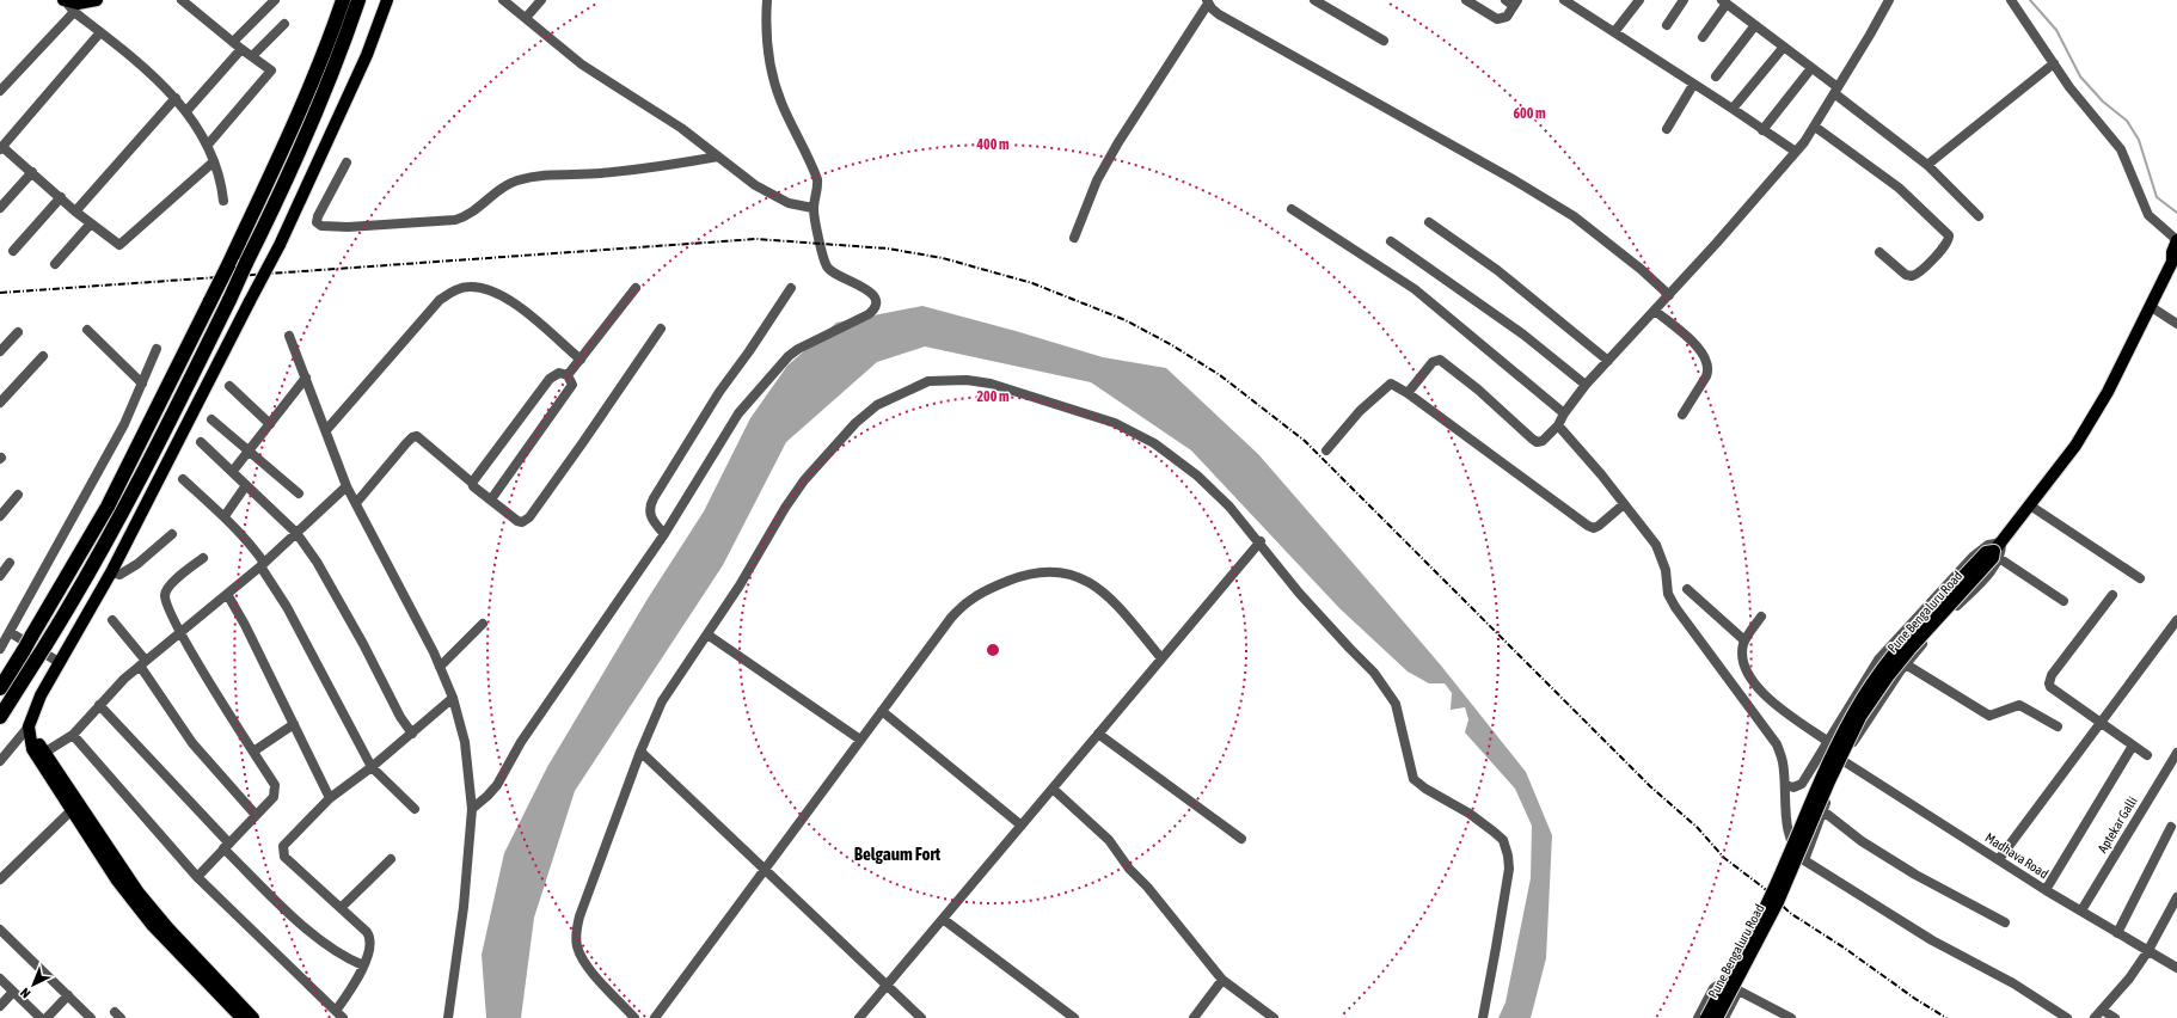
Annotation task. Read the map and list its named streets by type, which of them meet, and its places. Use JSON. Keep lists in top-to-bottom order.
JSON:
{
  "streets": {
    "main road": ["Pune Bengaluru Road"],
    "street": ["Aptekar Galli", "Madhava Road"]
  },
  "crossings": [
    ["Aptekar Galli", "Madhava Road"]
  ],
  "districts": ["Belgaum Fort"],
  "north": "bottom left",
  "rings": ["600 m", "400 m", "200 m"]
}
